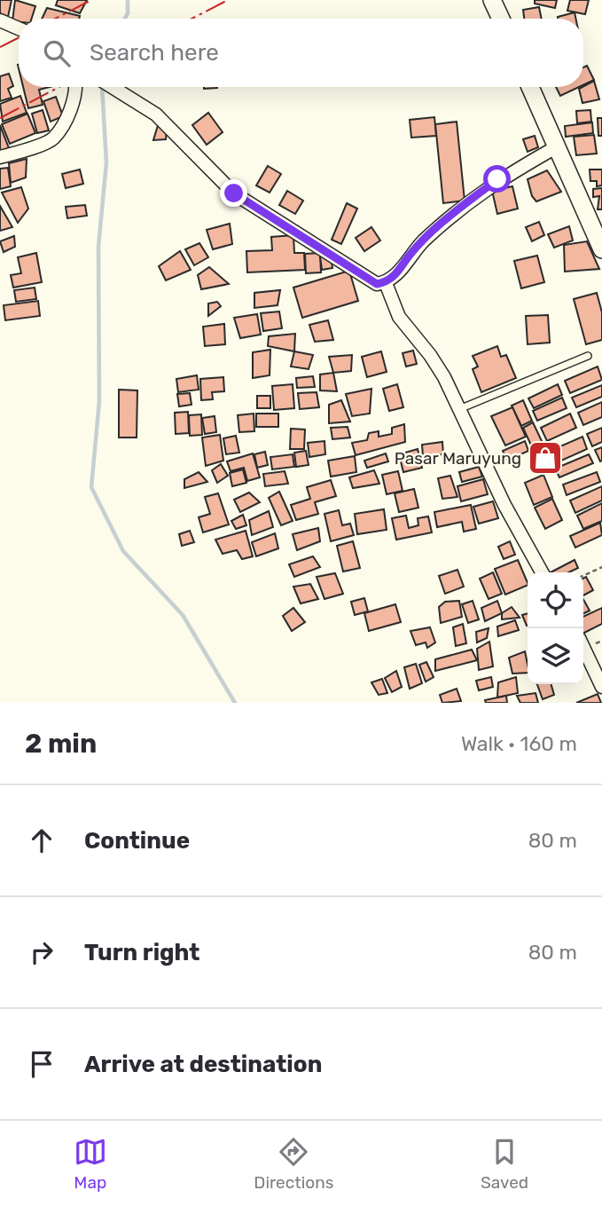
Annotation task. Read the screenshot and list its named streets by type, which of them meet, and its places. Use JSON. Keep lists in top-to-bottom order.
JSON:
{
  "places": {
    "shop": ["Pasar Maruyung"]
  },
  "page": {
    "search": "Search here",
    "heading": ["2 min", "Walk · 160 m"],
    "list": [
      ["Continue", "80 m"],
      ["Turn right", "80 m"],
      "Arrive at destination"
    ],
    "nav": ["Map", "Directions", "Saved"]
  }
}
